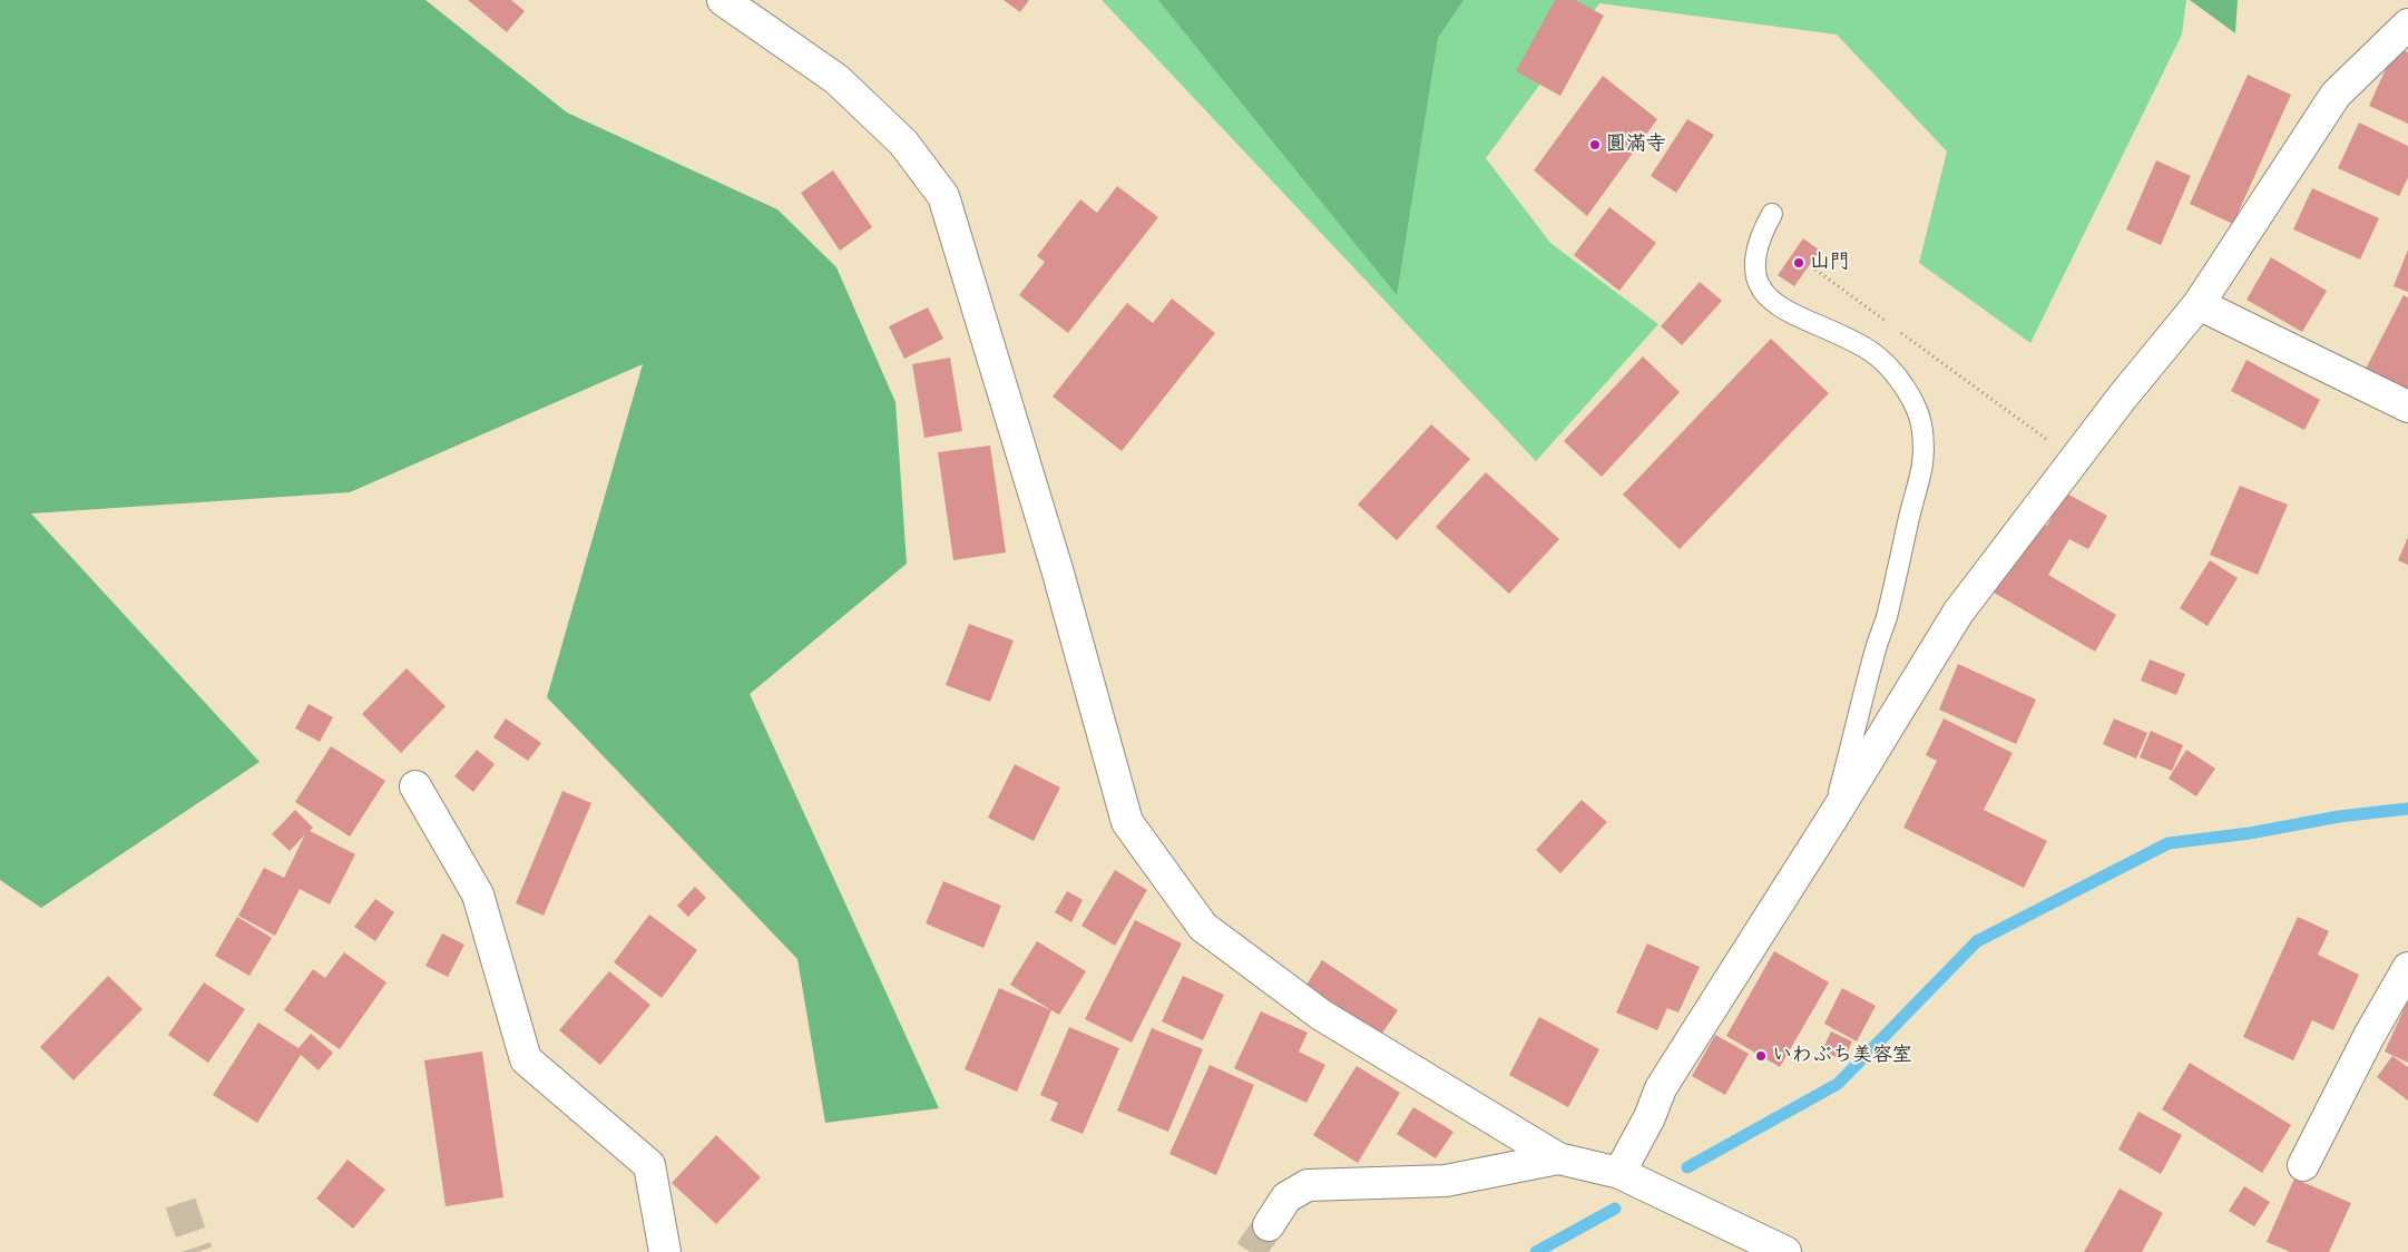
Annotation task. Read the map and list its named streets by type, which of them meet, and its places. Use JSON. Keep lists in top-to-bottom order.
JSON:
{
  "places": ["圓滿寺", "山門", "いわぶち美容室"]
}
